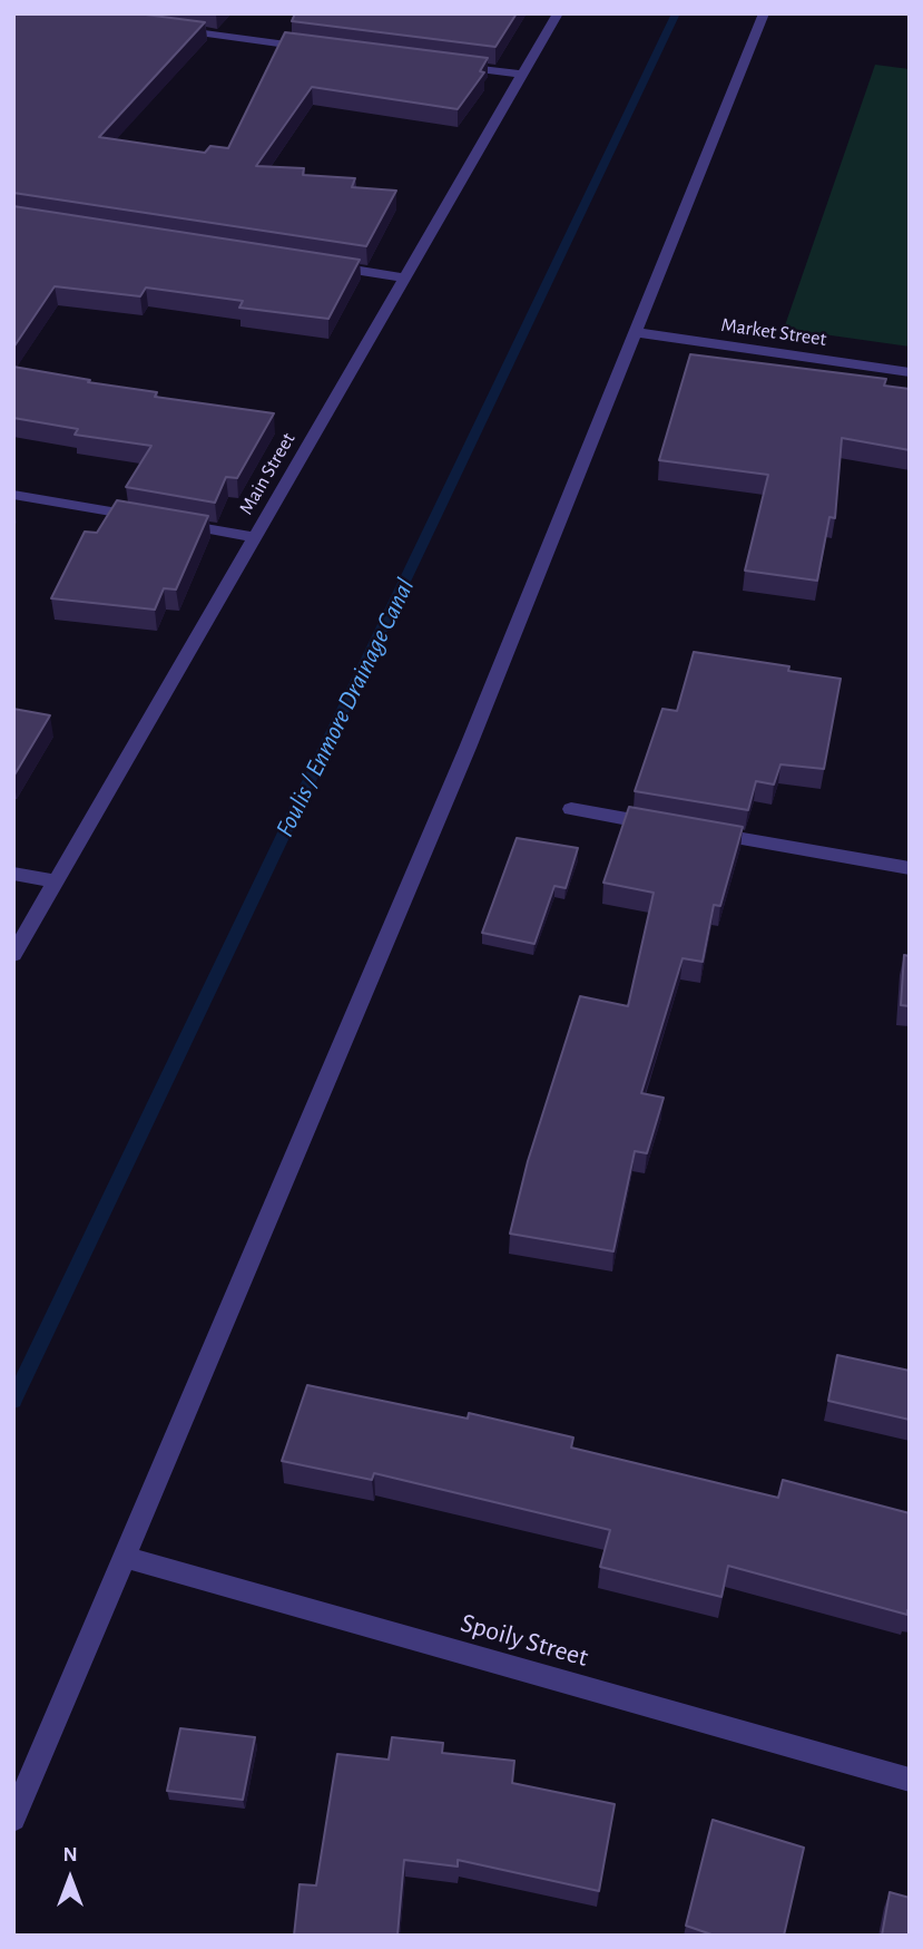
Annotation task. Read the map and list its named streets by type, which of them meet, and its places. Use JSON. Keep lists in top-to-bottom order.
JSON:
{
  "streets": {
    "street": ["Market Street", "Main Street", "Spoily Street"]
  },
  "water": ["Foulis / Enmore Drainage Canal"],
  "north": "top"
}
